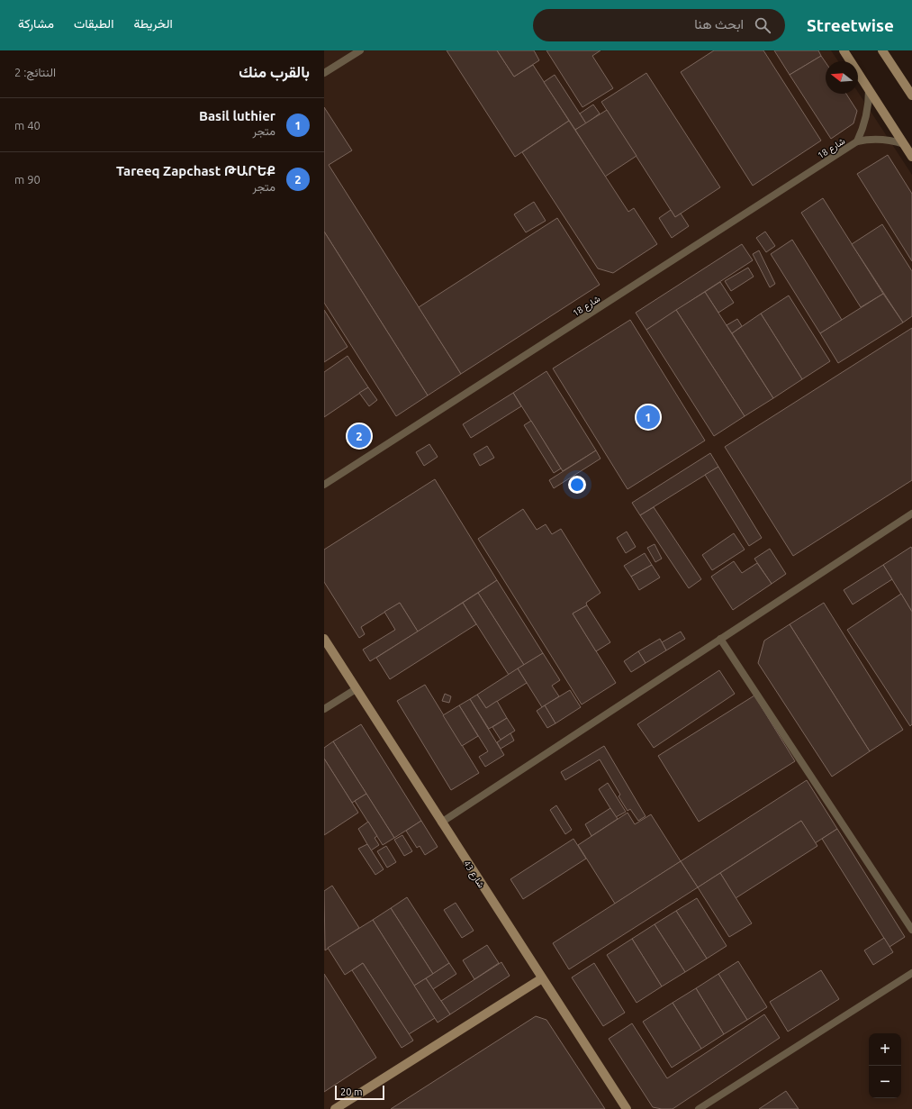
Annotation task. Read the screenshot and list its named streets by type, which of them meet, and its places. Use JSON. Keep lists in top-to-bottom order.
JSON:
{
  "streets": {
    "street": ["شارع 43"],
    "lane": ["شارع 18"]
  },
  "scale_bar": "20 m",
  "north": "left",
  "page": {
    "header": "Streetwise",
    "search": "ابحث هنا",
    "nav": ["الخريطة", "الطبقات", "مشاركة"],
    "heading": ["بالقرب منك", "النتائج: 2"],
    "list": [
      {
        "mark": "1",
        "name": "Basil luthier",
        "note": "متجر",
        "value": "40 m"
      },
      {
        "mark": "2",
        "name": "Tareeq Zapchast ԹԱՐԵՔ",
        "note": "متجر",
        "value": "90 m"
      }
    ],
    "pins": ["1", "2"],
    "map_buttons": ["+", "−"],
    "scale": "20 m"
  }
}
